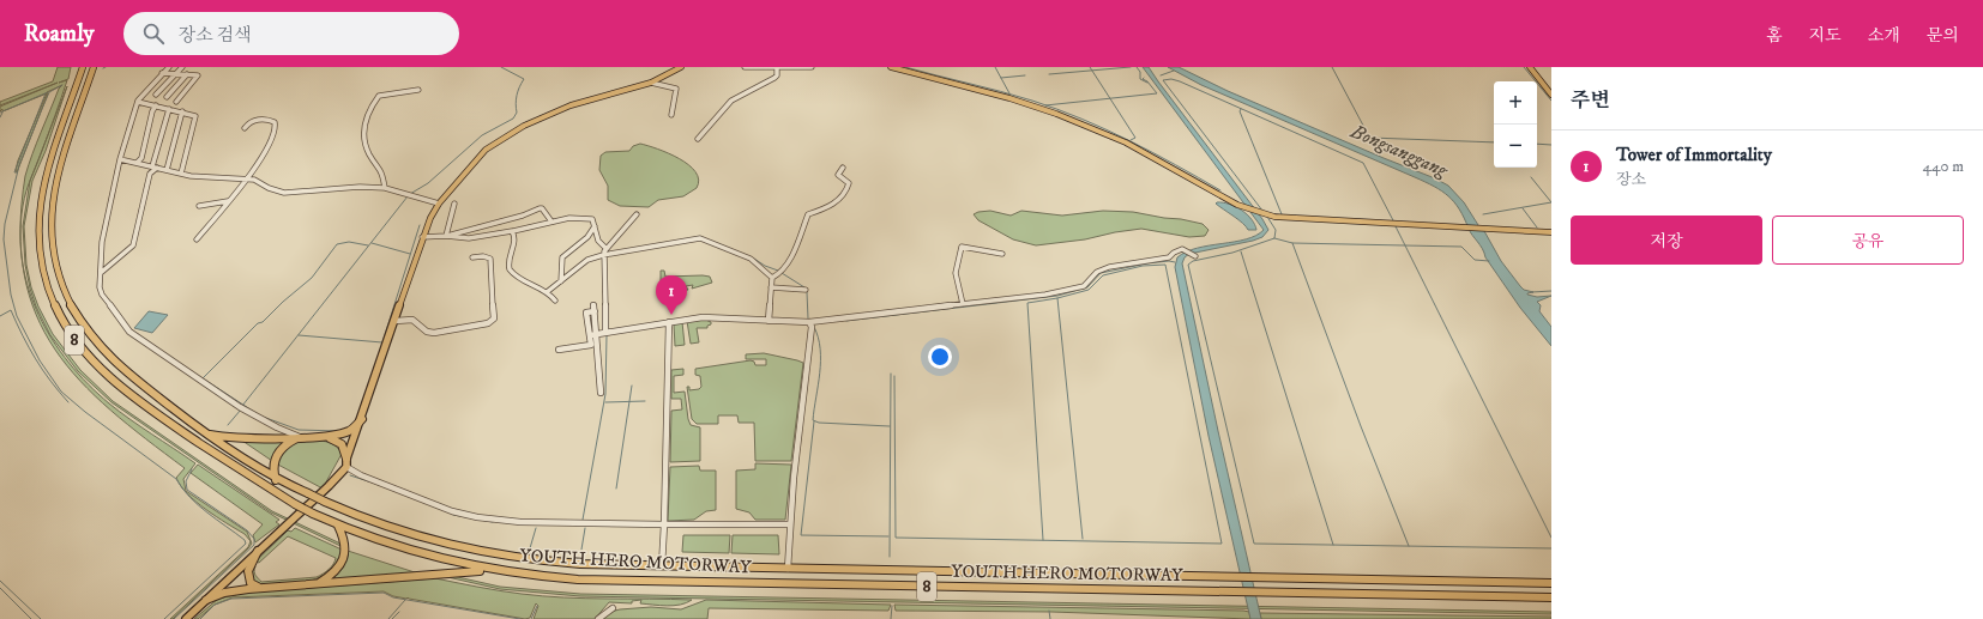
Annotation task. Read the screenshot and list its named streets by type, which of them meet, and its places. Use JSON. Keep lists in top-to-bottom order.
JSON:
{
  "streets": {
    "highway": ["8", "YOUTH HERO MOTORWAY"]
  },
  "water": ["Bongsanggang"],
  "page": {
    "header": "Roamly",
    "search": "장소 검색",
    "nav": [
      "홈",
      "지도",
      "소개",
      "문의"
    ],
    "heading": "주변",
    "map_buttons": ["+", "−"],
    "list": [
      {
        "mark": "1",
        "name": "Tower of Immortality",
        "note": "장소",
        "value": "440 m"
      }
    ],
    "buttons": ["저장", "공유"],
    "pins": "1"
  }
}
